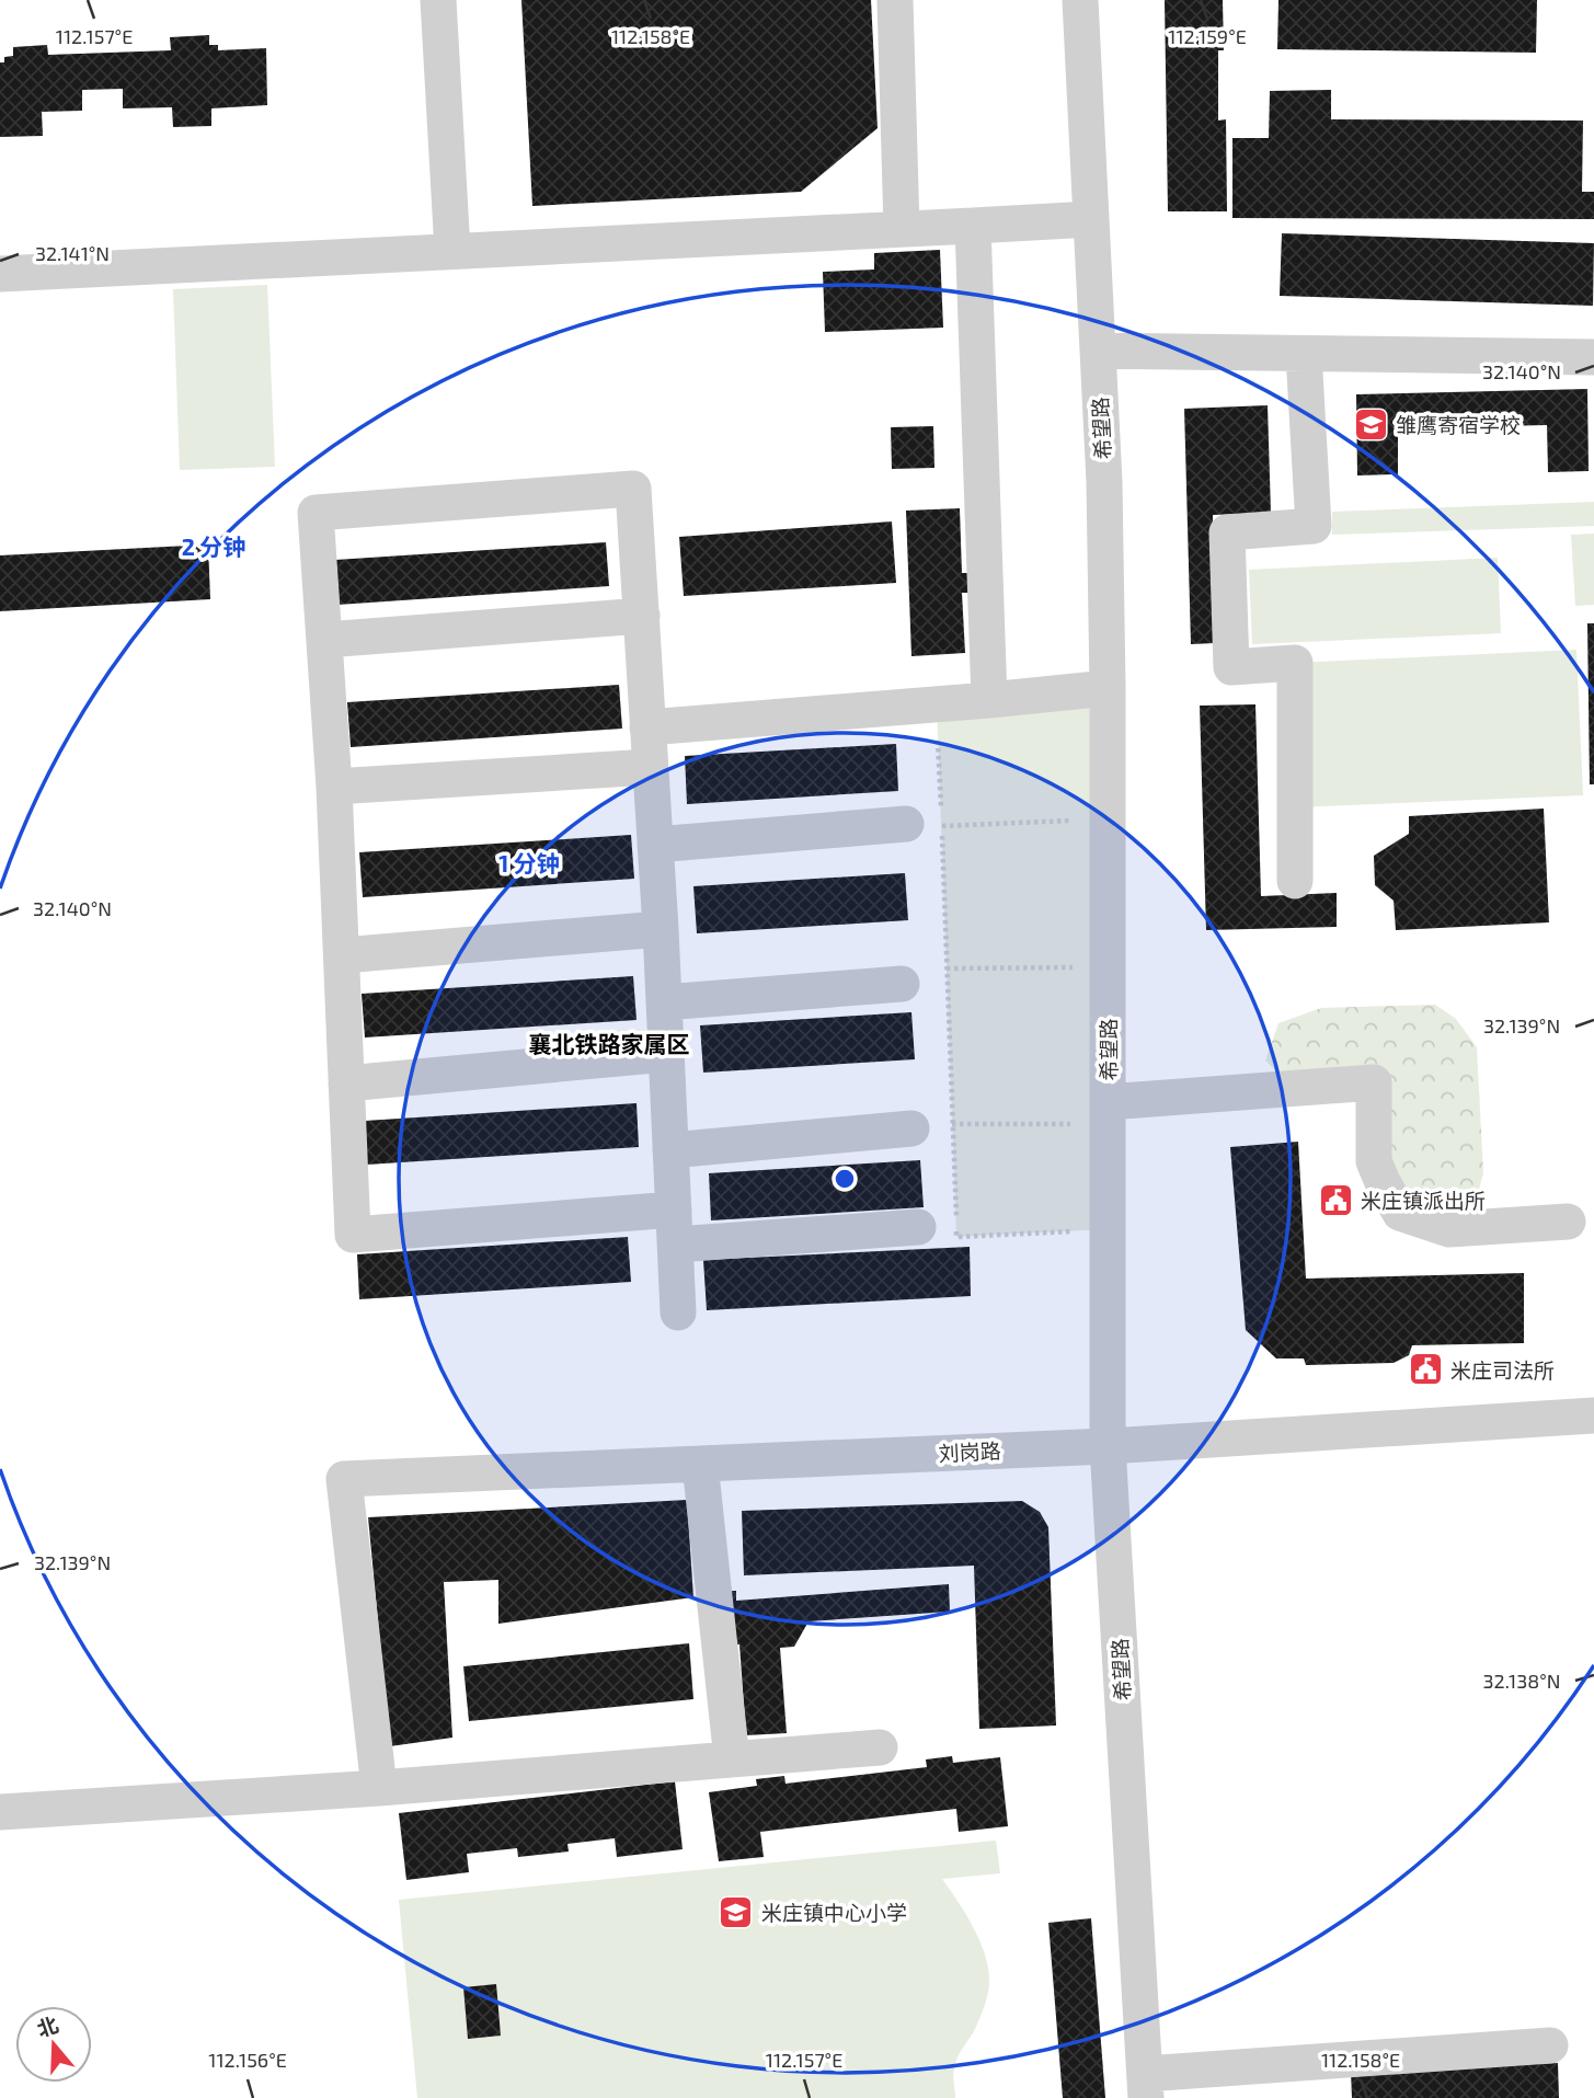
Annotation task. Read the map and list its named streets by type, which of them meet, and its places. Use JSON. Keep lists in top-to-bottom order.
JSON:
{
  "streets": {
    "street": ["希望路", "刘岗路"]
  },
  "crossings": [
    ["希望路", "刘岗路"]
  ],
  "districts": ["襄北铁路家属区"],
  "places": {
    "school or university": ["雏鹰寄宿学校", "米庄镇中心小学"],
    "public building": ["米庄镇派出所", "米庄司法所"]
  },
  "north": "top",
  "coordinates": [
    "112.157°E",
    "112.158°E",
    "112.159°E",
    "32.141°N",
    "32.140°N",
    "32.139°N",
    "32.138°N",
    "112.156°E"
  ],
  "rings": ["2 分钟", "1 分钟"]
}
